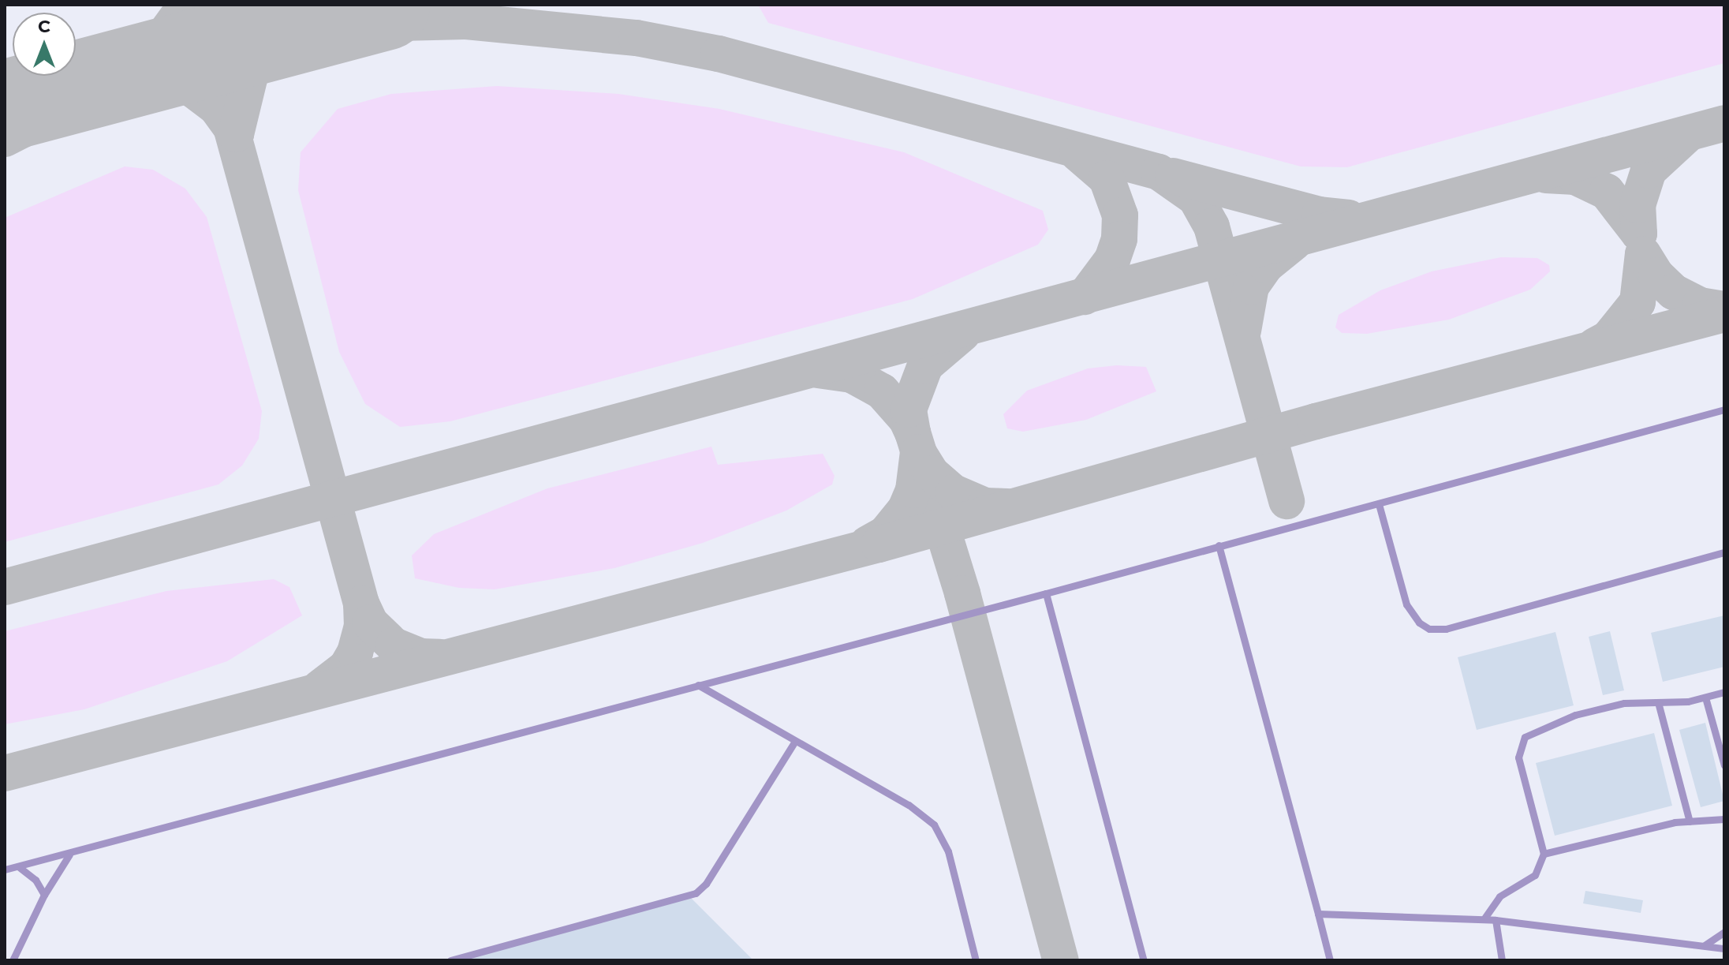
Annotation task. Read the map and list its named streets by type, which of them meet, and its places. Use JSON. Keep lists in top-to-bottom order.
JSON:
{
  "north": "top"
}
